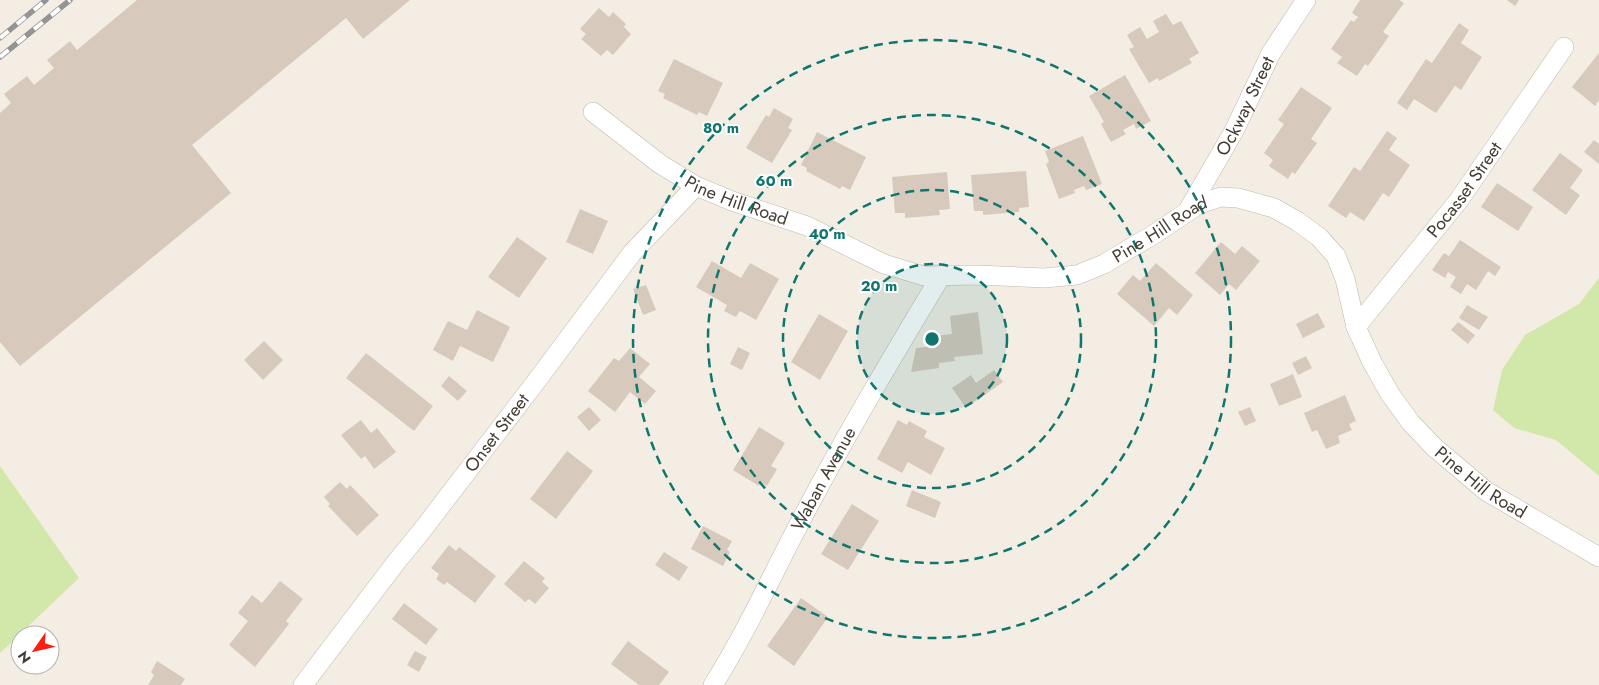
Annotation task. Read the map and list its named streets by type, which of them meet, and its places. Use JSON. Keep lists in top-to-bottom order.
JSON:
{
  "streets": {
    "street": [
      "Ockway Street",
      "Pocasset Street",
      "Pine Hill Road",
      "Onset Street",
      "Waban Avenue"
    ]
  },
  "crossings": [
    ["Ockway Street", "Pine Hill Road"],
    ["Pocasset Street", "Pine Hill Road"],
    ["Pine Hill Road", "Onset Street"],
    ["Pine Hill Road", "Waban Avenue"]
  ],
  "north": "bottom left",
  "rings": [
    "80 m",
    "60 m",
    "40 m",
    "20 m"
  ]
}
